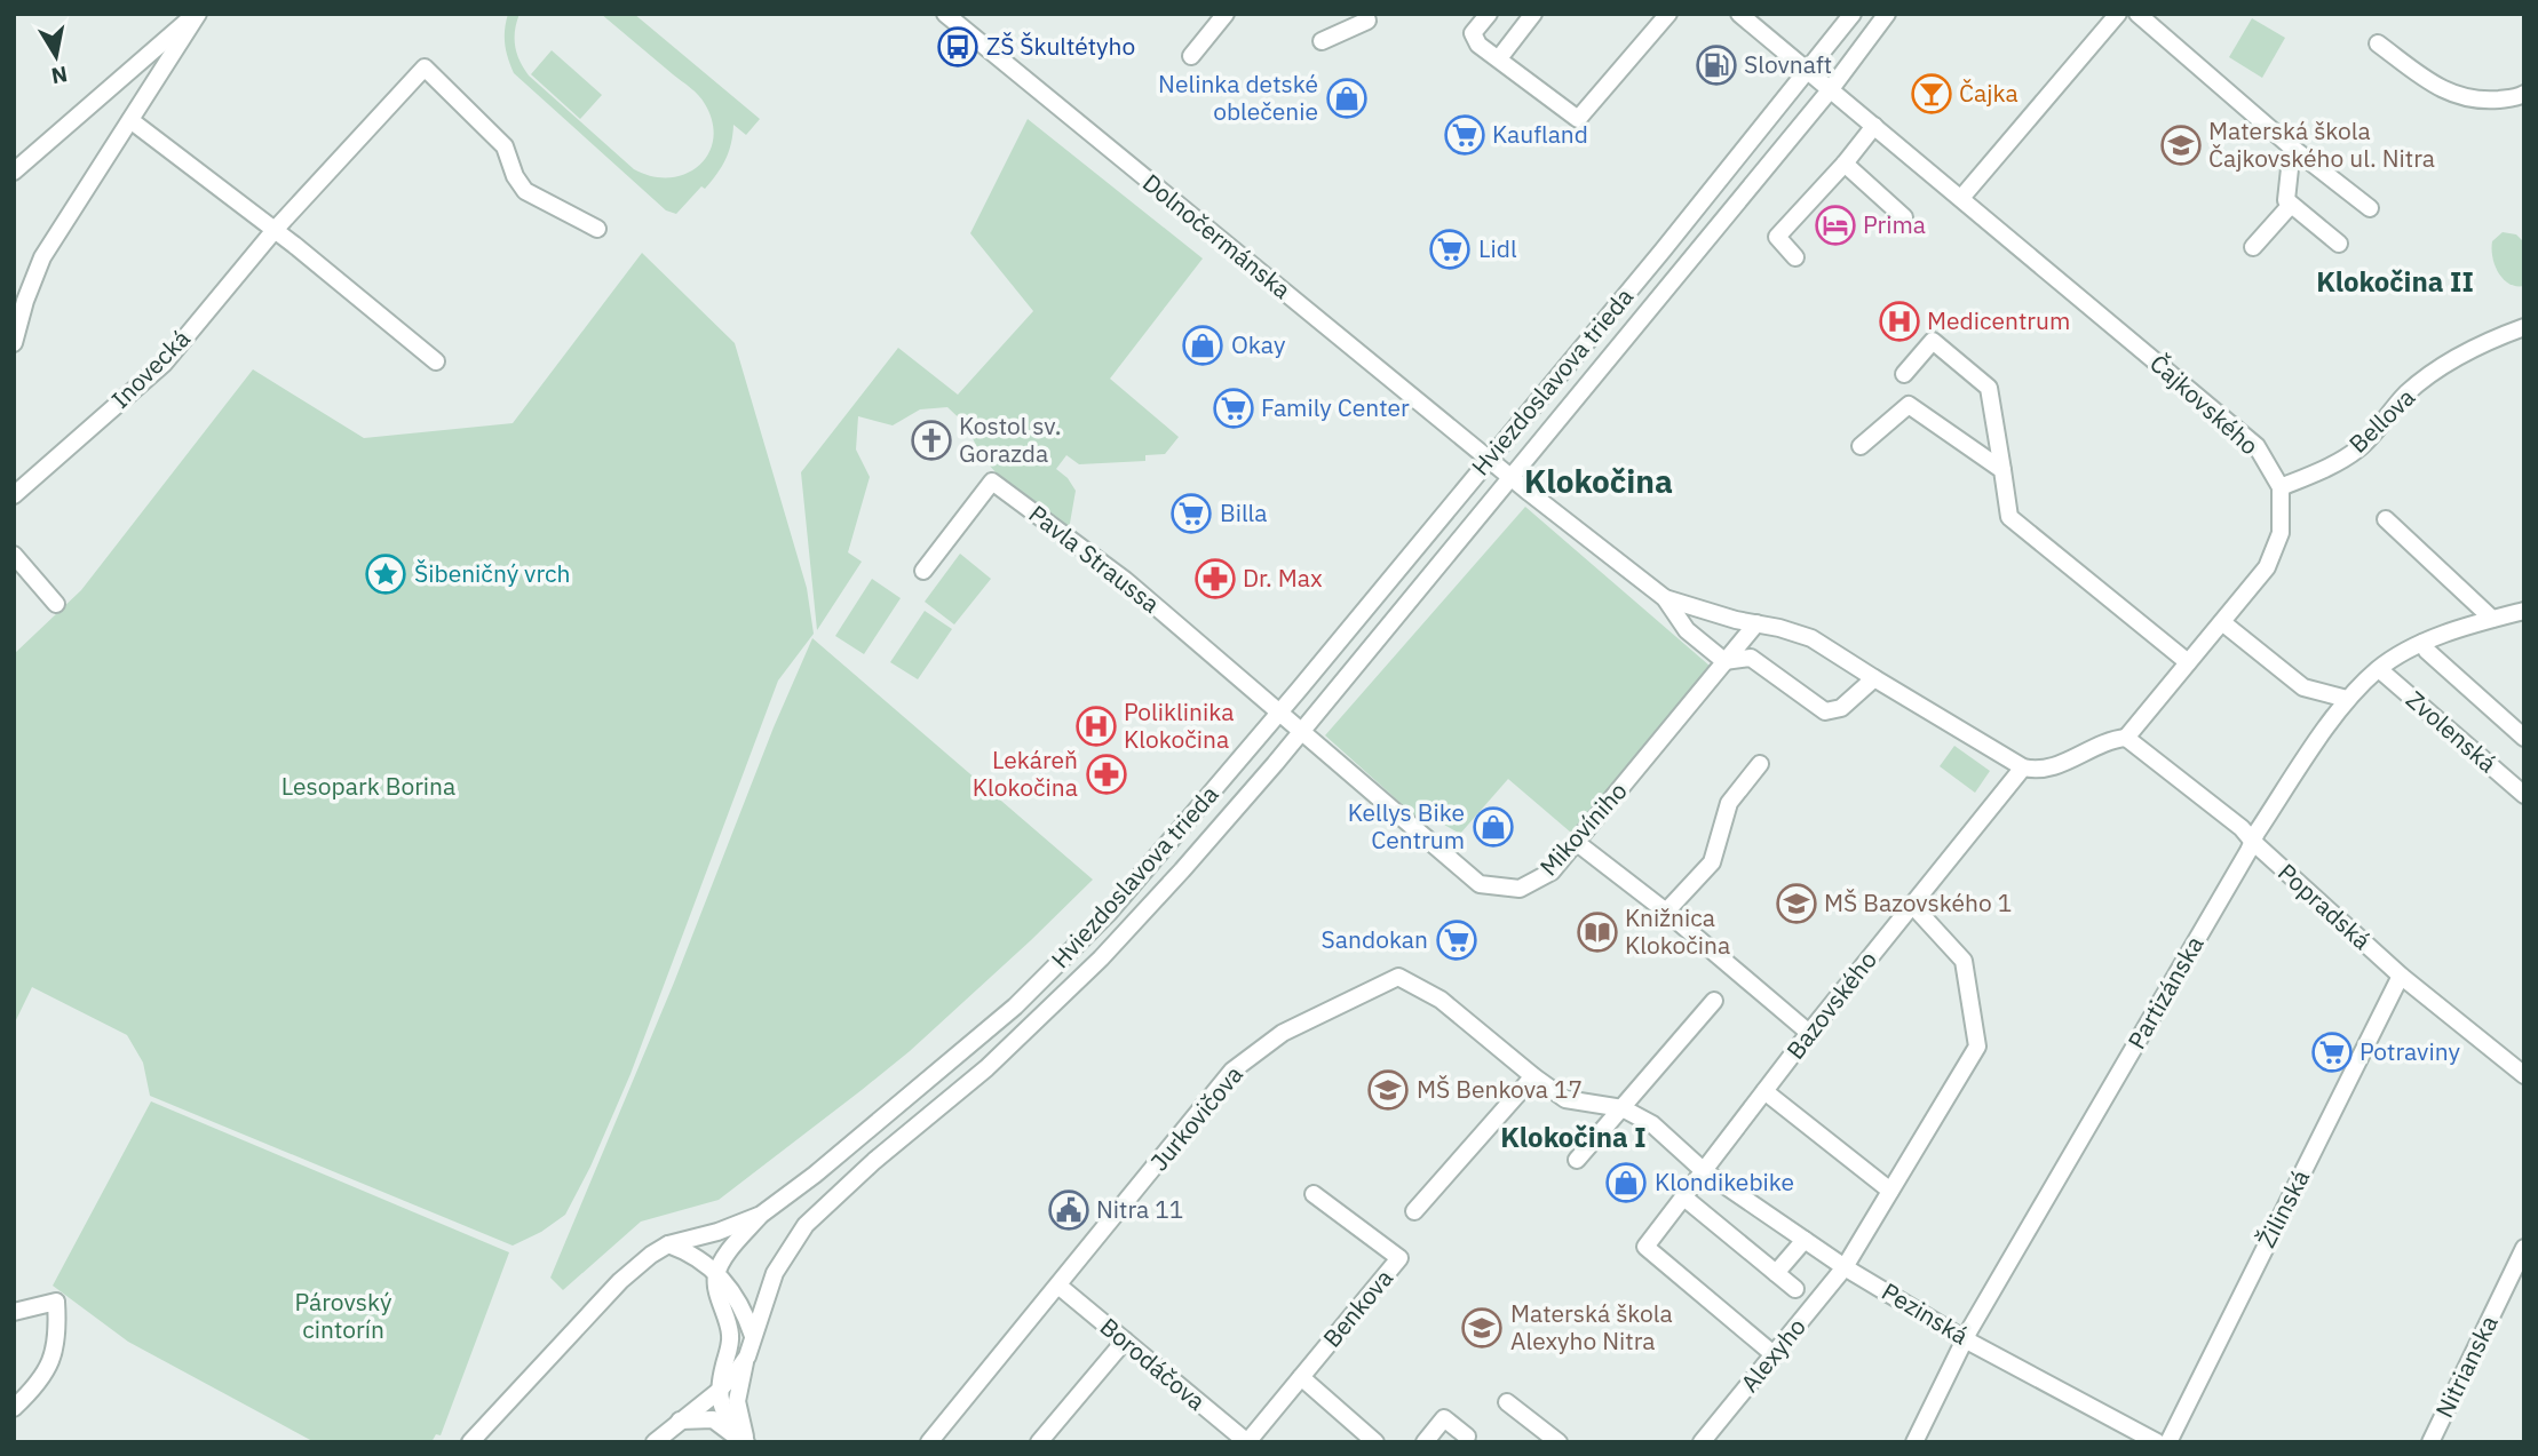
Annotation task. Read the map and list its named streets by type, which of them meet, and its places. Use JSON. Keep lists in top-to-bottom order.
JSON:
{
  "streets": {
    "street": [
      "Dolnočermánska",
      "Inovecká",
      "Hviezdoslavova trieda",
      "Čajkovského",
      "Bellova",
      "Pavla Straussa",
      "Zvolenská",
      "Mikovíniho",
      "Popradská",
      "Partizánska",
      "Bazovského",
      "Jurkovičova",
      "Žilinská",
      "Benkova",
      "Pezinská",
      "Alexyho",
      "Borodáčova",
      "Nitrianska"
    ]
  },
  "crossings": [
    ["Dolnočermánska", "Hviezdoslavova trieda"],
    ["Hviezdoslavova trieda", "Čajkovského"],
    ["Hviezdoslavova trieda", "Pavla Straussa"],
    ["Hviezdoslavova trieda", "Mikovíniho"],
    ["Čajkovského", "Bellova"],
    ["Pavla Straussa", "Mikovíniho"],
    ["Zvolenská", "Partizánska"],
    ["Popradská", "Partizánska"],
    ["Popradská", "Žilinská"],
    ["Partizánska", "Pezinská"],
    ["Bazovského", "Jurkovičova"],
    ["Bazovského", "Pezinská"],
    ["Bazovského", "Alexyho"],
    ["Jurkovičova", "Pezinská"],
    ["Jurkovičova", "Borodáčova"],
    ["Benkova", "Borodáčova"],
    ["Pezinská", "Alexyho"]
  ],
  "districts": ["Klokočina II", "Klokočina", "Klokočina I"],
  "parks": ["Lesopark Borina", "Párovský cintorín"],
  "places": {
    "bus stop": ["ZŠ Škultétyho"],
    "fuel station": ["Slovnaft"],
    "bar": ["Čajka"],
    "shop": [
      "Nelinka detské oblečenie",
      "Okay",
      "Kellys Bike Centrum",
      "Klondikebike"
    ],
    "supermarket": [
      "Kaufland",
      "Lidl",
      "Family Center",
      "Billa",
      "Sandokan",
      "Potraviny"
    ],
    "school or university": [
      "Materská škola Čajkovského ul. Nitra",
      "MŠ Bazovského 1",
      "MŠ Benkova 17",
      "Materská škola Alexyho Nitra"
    ],
    "hotel": ["Prima"],
    "hospital": ["Medicentrum", "Poliklinika Klokočina"],
    "church": ["Kostol sv. Gorazda"],
    "place": ["Šibeničný vrch"],
    "pharmacy": ["Dr. Max", "Lekáreň Klokočina"],
    "library": ["Knižnica Klokočina"],
    "public building": ["Nitra 11"]
  },
  "north": "bottom"
}
